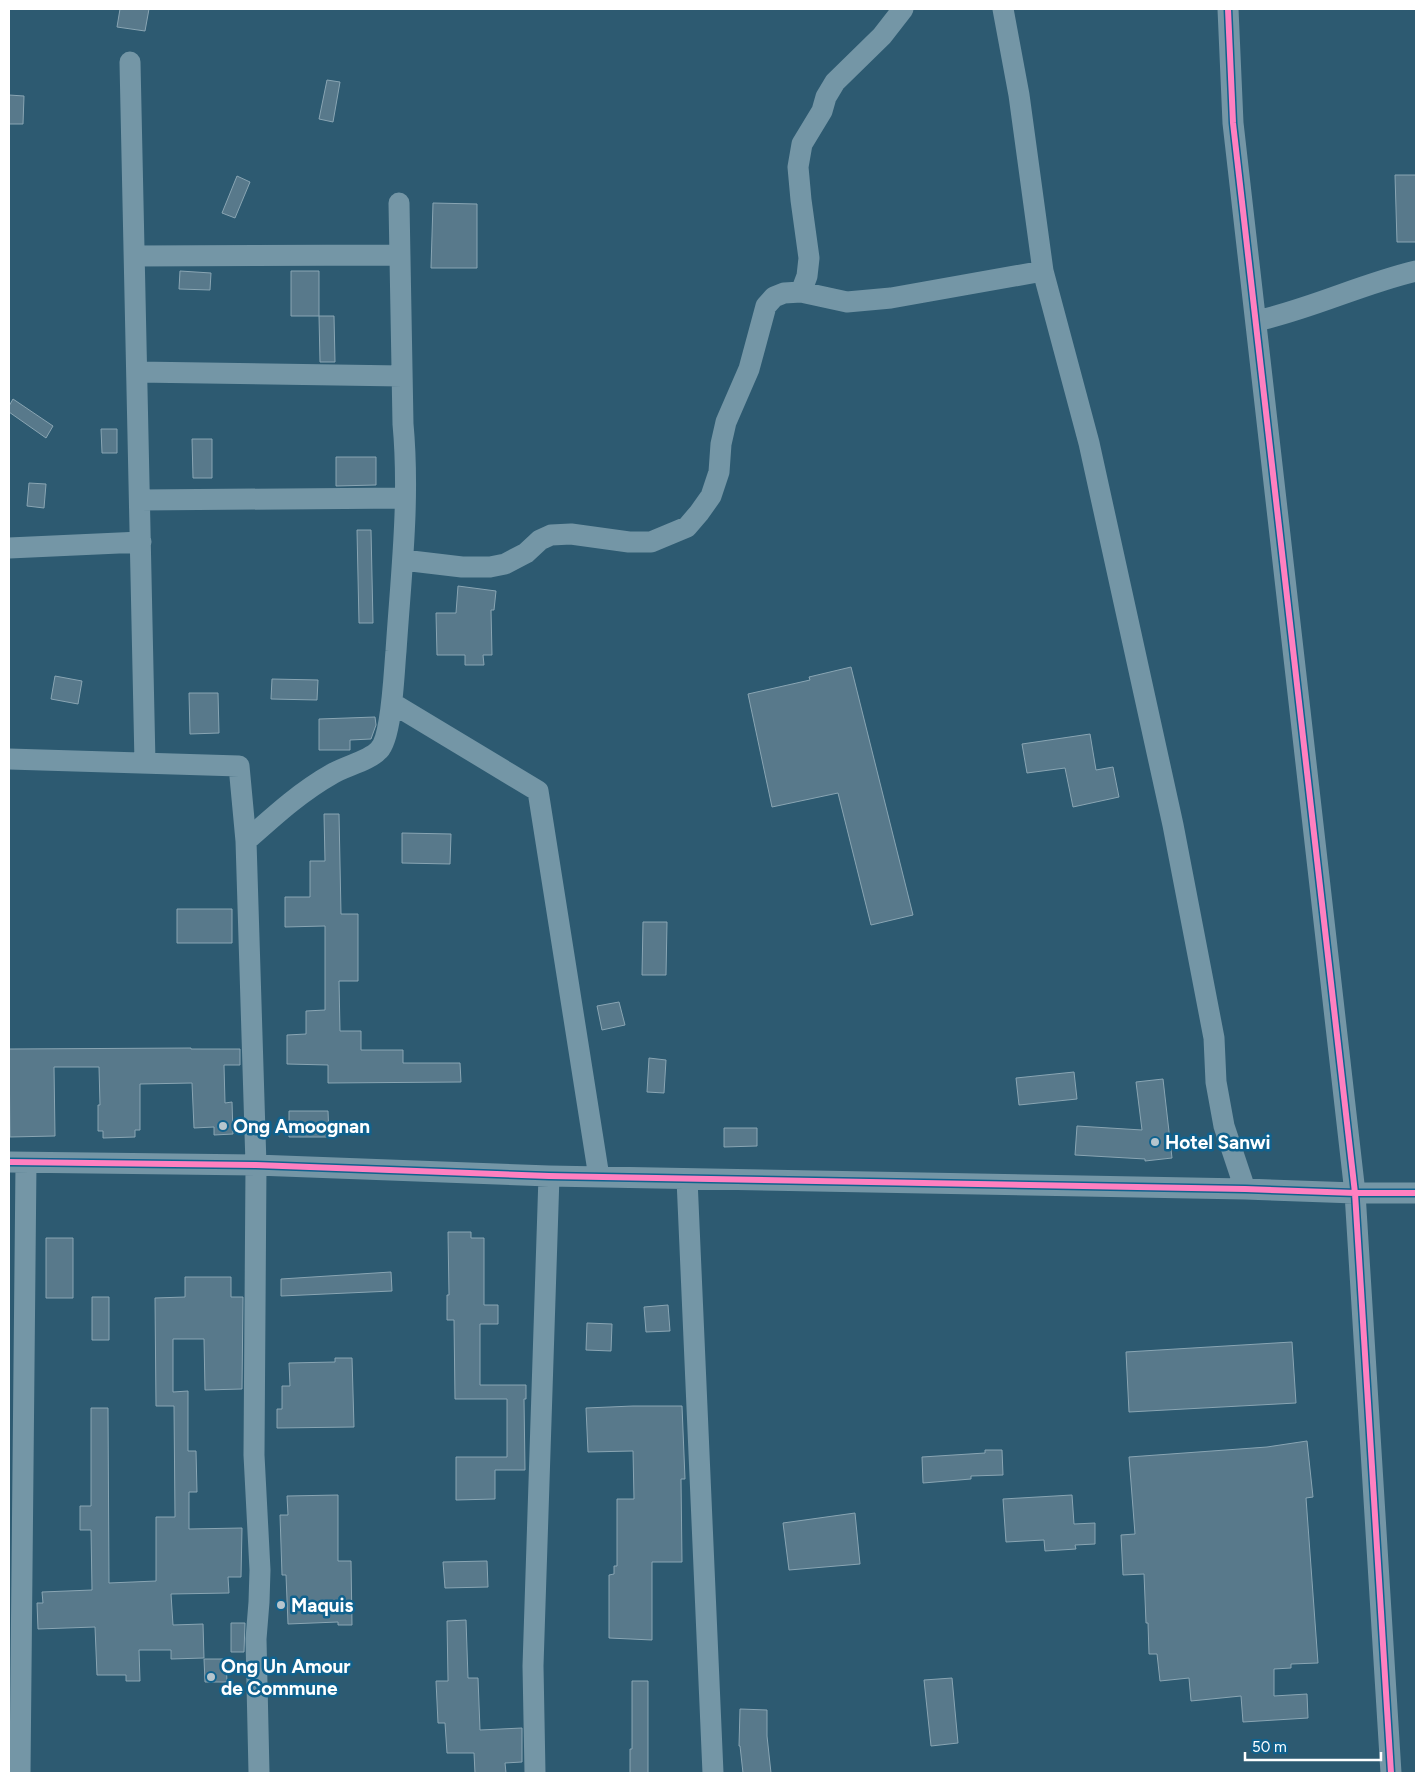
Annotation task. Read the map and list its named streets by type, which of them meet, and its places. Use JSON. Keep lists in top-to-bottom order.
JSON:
{
  "places": [
    "Ong Amoognan",
    "Hotel Sanwi",
    "Maquis",
    "Ong Un Amour de Commune"
  ],
  "scale_bar": "50 m"
}
